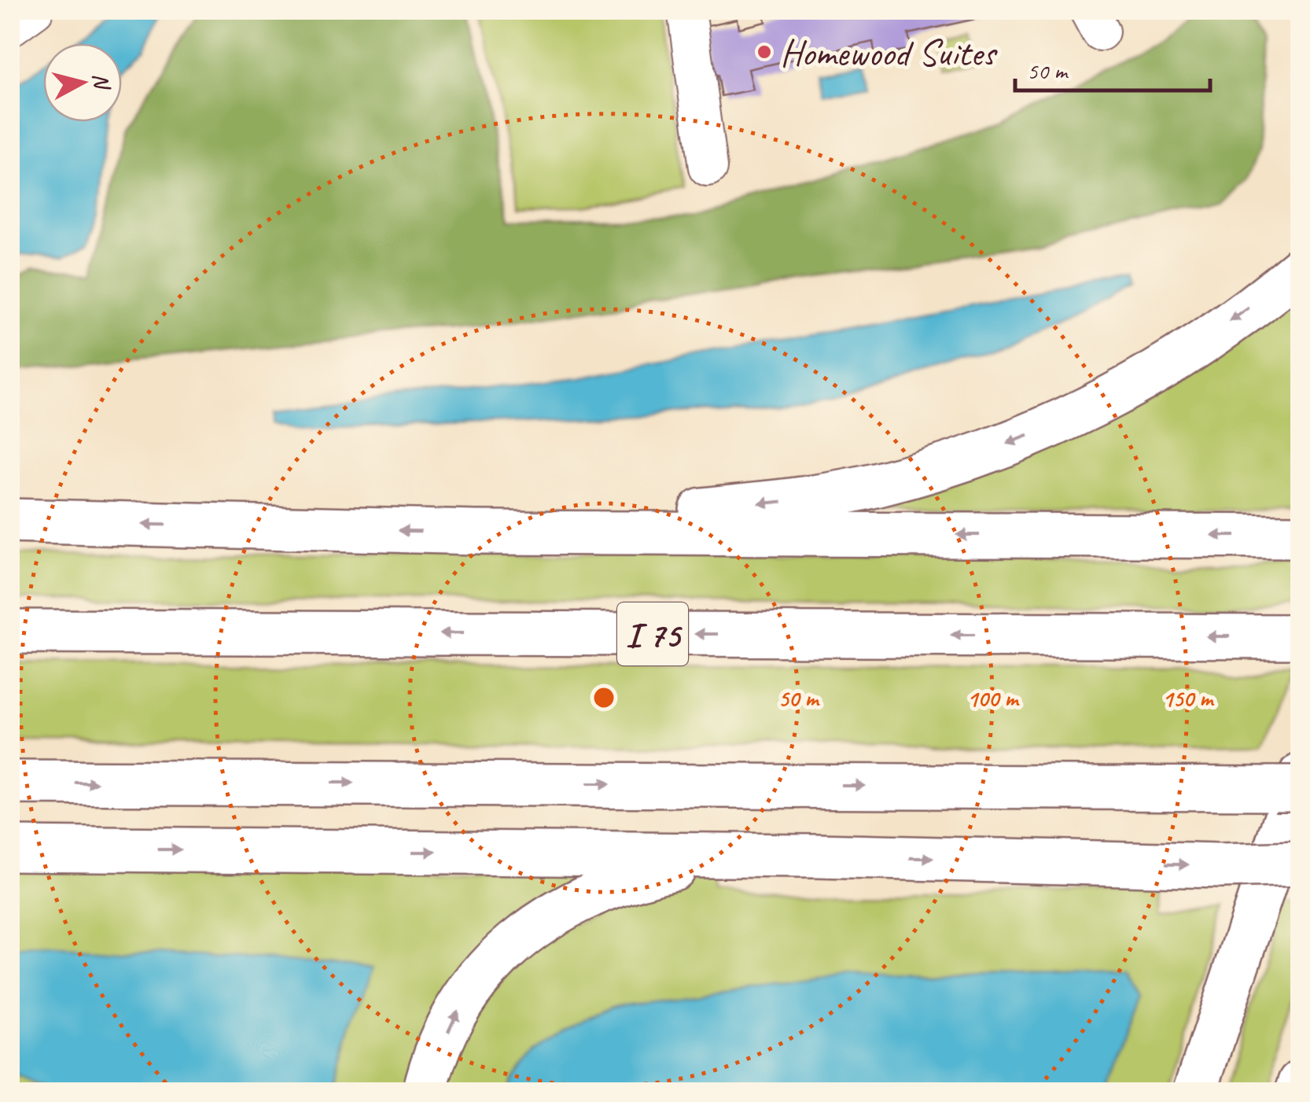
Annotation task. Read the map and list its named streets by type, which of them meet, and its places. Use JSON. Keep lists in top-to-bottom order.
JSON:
{
  "streets": {
    "highway": ["I 75"]
  },
  "places": ["Homewood Suites"],
  "scale_bar": "50 m",
  "north": "right",
  "rings": ["50 m", "100 m", "150 m"]
}
